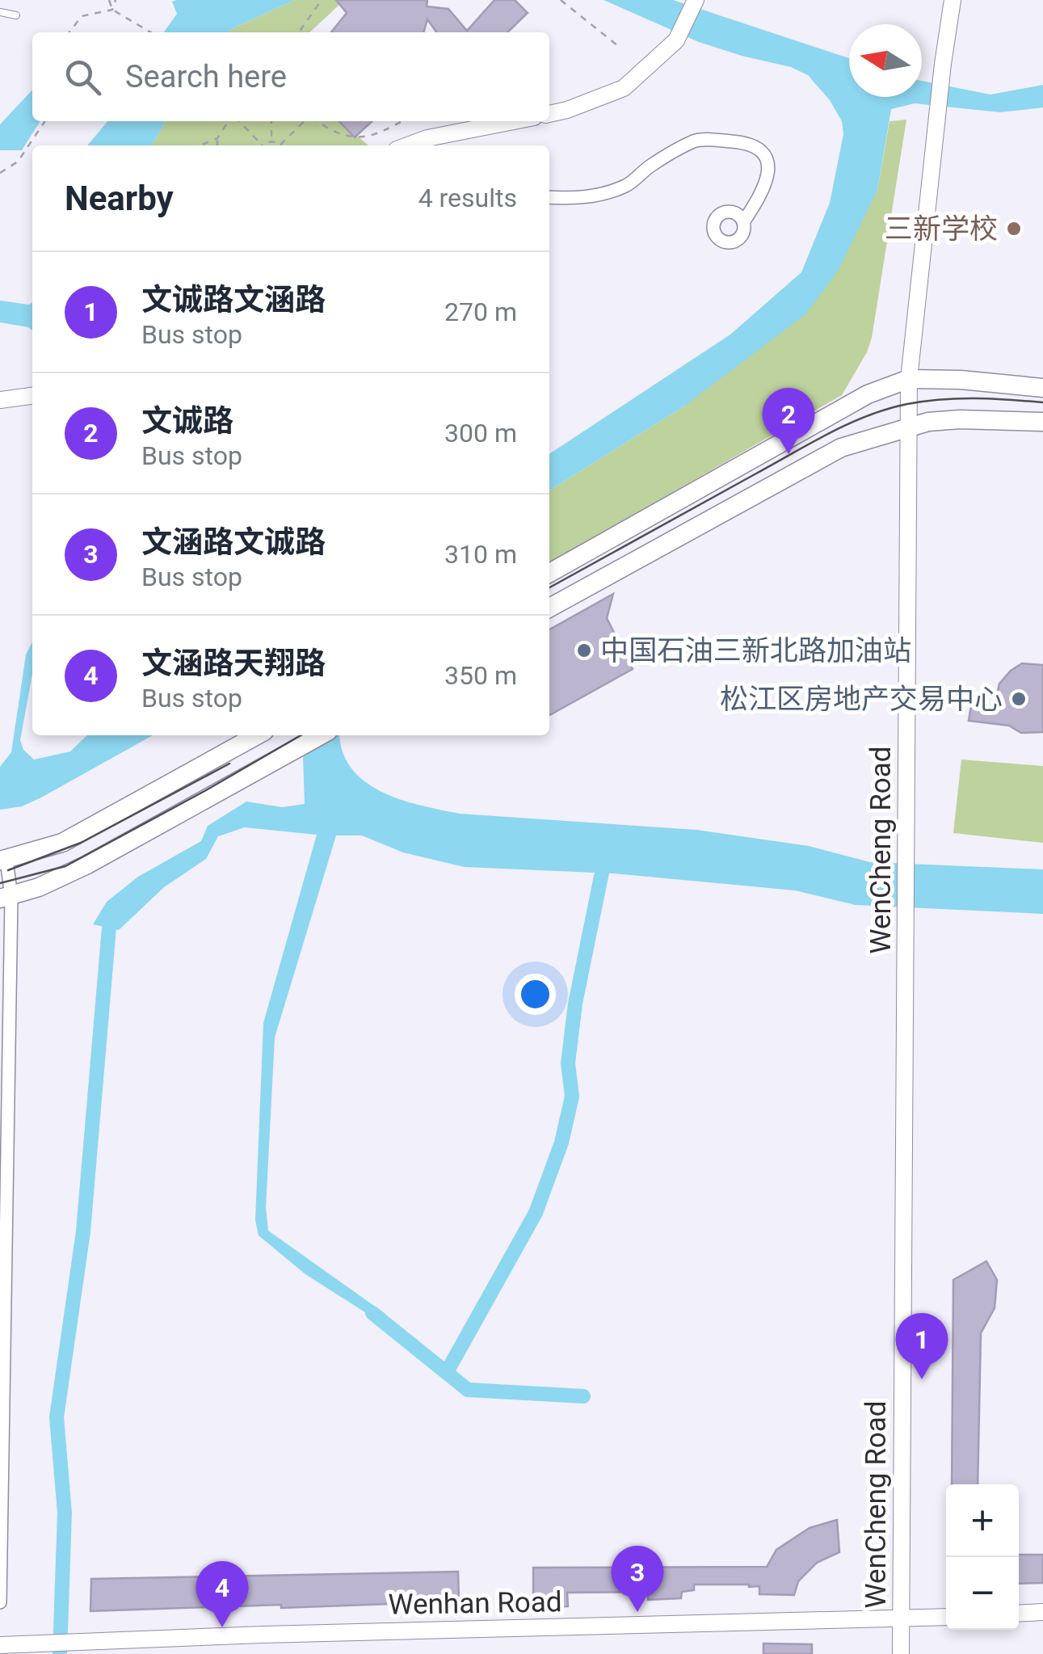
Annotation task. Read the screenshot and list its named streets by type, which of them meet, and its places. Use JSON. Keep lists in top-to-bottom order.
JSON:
{
  "streets": {
    "street": ["WenCheng Road", "Wenhan Road"]
  },
  "crossings": [
    ["WenCheng Road", "Wenhan Road"]
  ],
  "places": ["三新学校", "中国石油三新北路加油站", "松江区房地产交易中心"],
  "north": "left",
  "page": {
    "search": "Search here",
    "heading": ["Nearby", "4 results"],
    "list": [
      {
        "mark": "1",
        "name": "文诚路文涵路",
        "note": "Bus stop",
        "value": "270 m"
      },
      {
        "mark": "2",
        "name": "文诚路",
        "note": "Bus stop",
        "value": "300 m"
      },
      {
        "mark": "3",
        "name": "文涵路文诚路",
        "note": "Bus stop",
        "value": "310 m"
      },
      {
        "mark": "4",
        "name": "文涵路天翔路",
        "note": "Bus stop",
        "value": "350 m"
      }
    ],
    "pins": [
      "2",
      "1",
      "3",
      "4"
    ],
    "map_buttons": ["+", "−"]
  }
}
